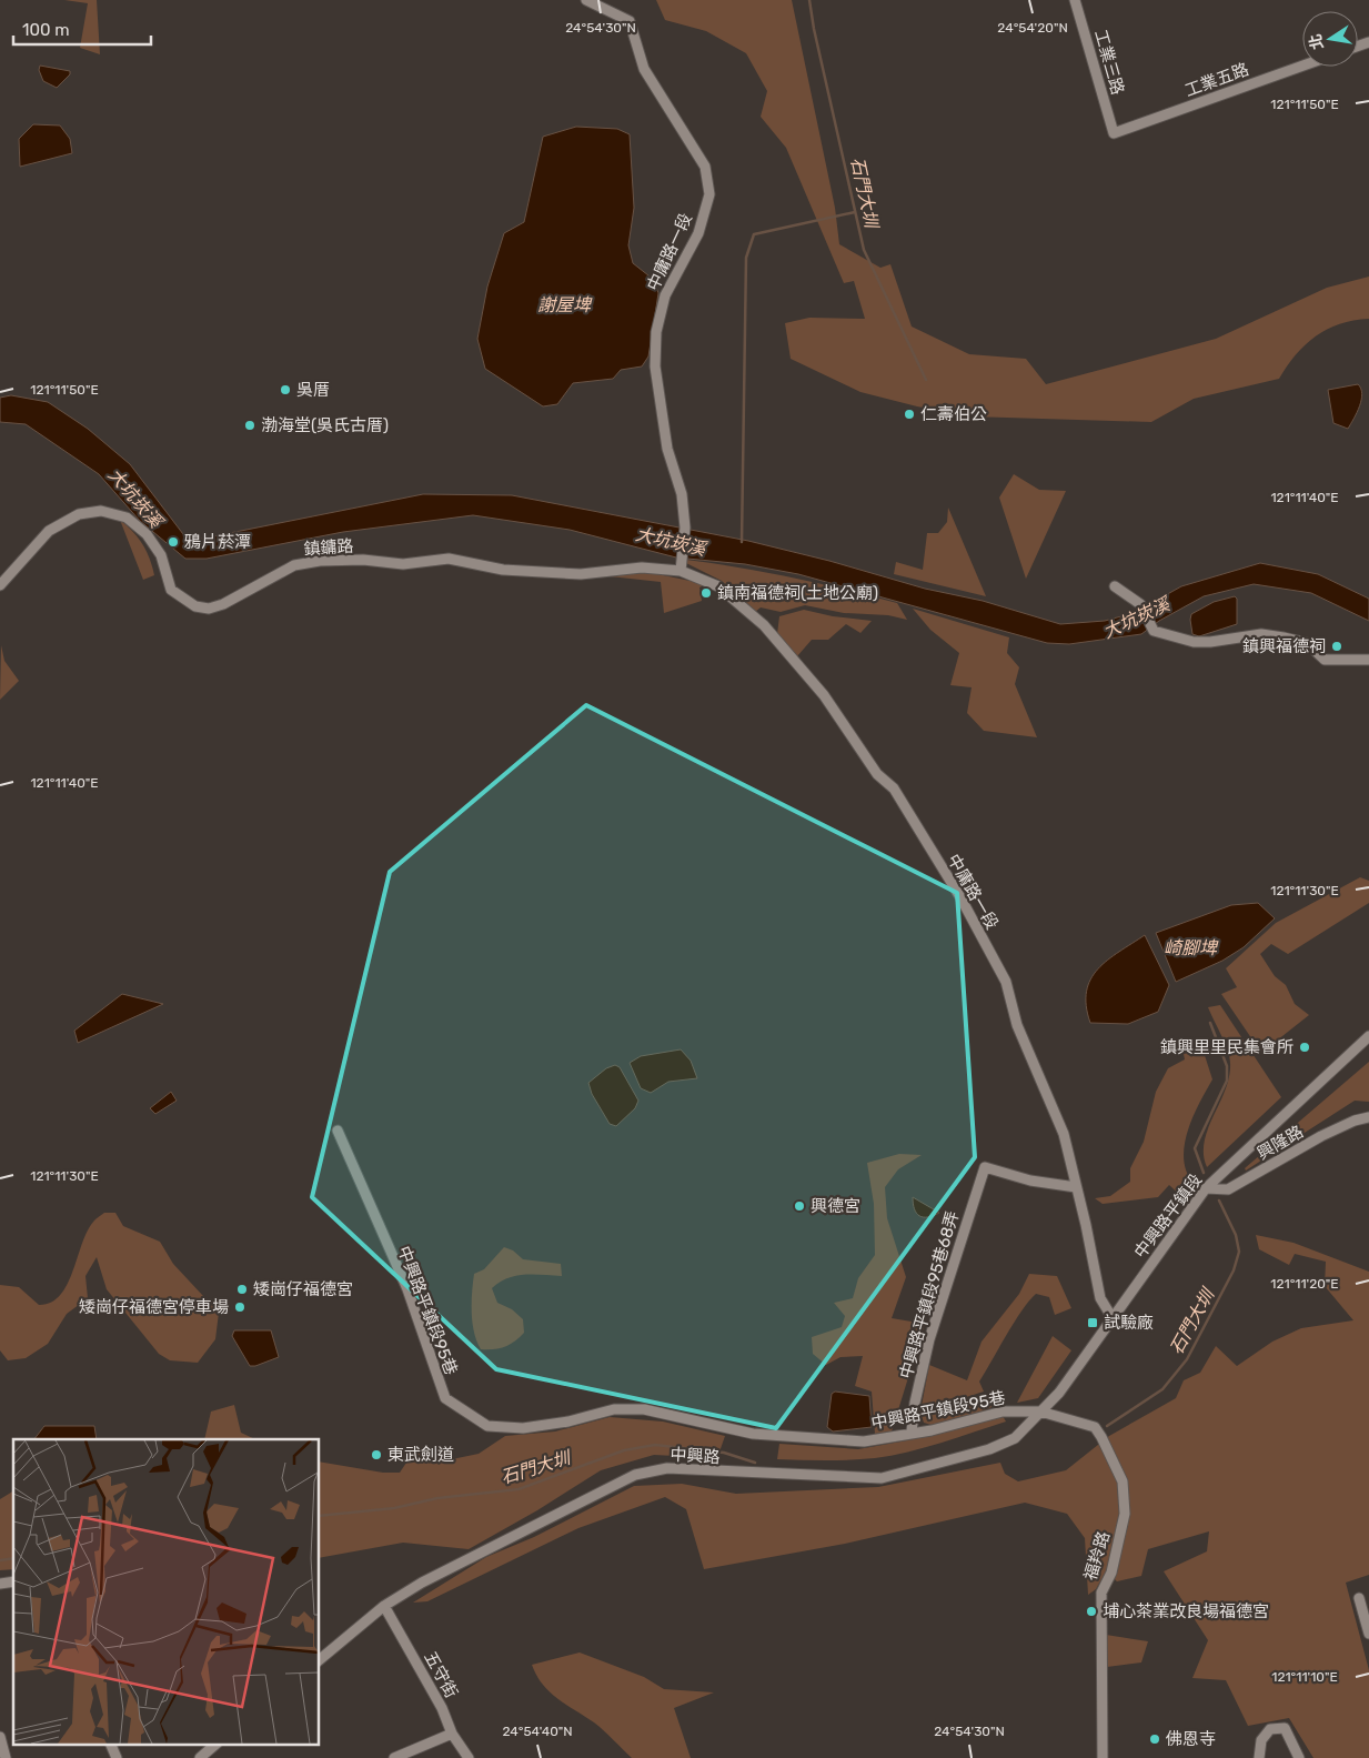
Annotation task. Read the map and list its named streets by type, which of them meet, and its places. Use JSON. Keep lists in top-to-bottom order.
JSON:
{
  "streets": {
    "street": [
      "工業三路",
      "工業五路",
      "中庸路一段",
      "鎮鏞路",
      "興隆路",
      "中興路平鎮段",
      "中興路平鎮段95巷68弄",
      "中興路平鎮段95巷",
      "中興路",
      "福羚路",
      "五守街"
    ]
  },
  "crossings": [
    ["工業三路", "工業五路"],
    ["中庸路一段", "鎮鏞路"],
    ["中庸路一段", "中興路平鎮段"],
    ["中庸路一段", "中興路平鎮段95巷68弄"],
    ["興隆路", "中興路平鎮段"],
    ["中興路平鎮段", "中興路平鎮段95巷"],
    ["中興路平鎮段", "中興路"],
    ["中興路平鎮段", "福羚路"],
    ["中興路平鎮段95巷68弄", "中興路平鎮段95巷"],
    ["中興路平鎮段95巷", "中興路"],
    ["中興路平鎮段95巷", "福羚路"],
    ["中興路", "福羚路"],
    ["中興路", "五守街"]
  ],
  "water": [
    "石門大圳",
    "謝屋埤",
    "大坑崁溪",
    "崎腳埤"
  ],
  "places": {
    "other": [
      "吳厝",
      "仁壽伯公",
      "渤海堂(吳氏古厝)",
      "鴉片菸潭",
      "鎮南福德祠(土地公廟)",
      "鎮興福德祠",
      "鎮興里里民集會所",
      "興德宮",
      "矮崗仔福德宮",
      "矮崗仔福德宮停車場",
      "東武劍道",
      "埔心茶業改良場福德宮",
      "佛恩寺"
    ],
    "transit": ["試驗廠"]
  },
  "scale_bar": "100 m",
  "north": "left",
  "coordinates": [
    "24°54'30\"N",
    "24°54'20\"N",
    "121°11'50\"E",
    "121°11'40\"E",
    "121°11'30\"E",
    "121°11'20\"E",
    "121°11'10\"E",
    "24°54'40\"N"
  ]
}
